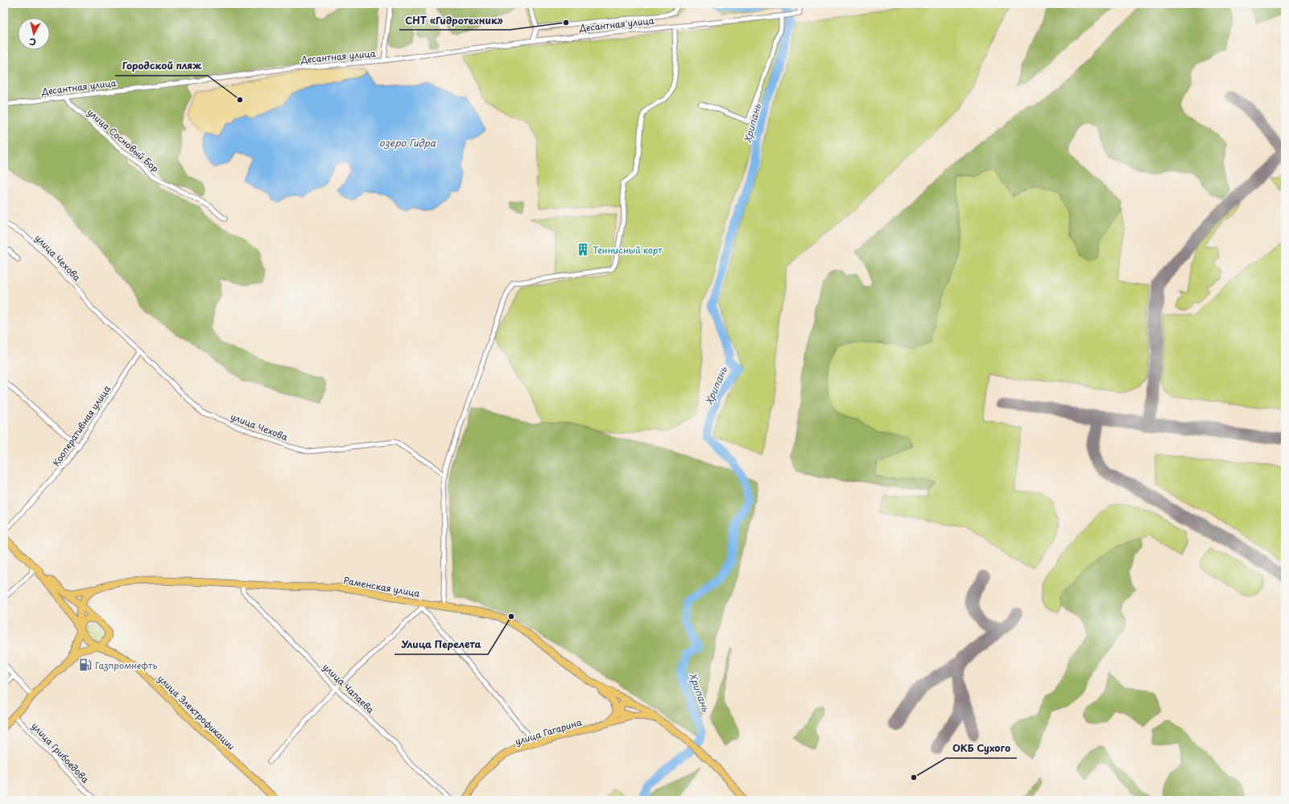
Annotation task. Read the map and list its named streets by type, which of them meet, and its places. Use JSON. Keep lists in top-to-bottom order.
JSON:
{
  "streets": {
    "main road": ["Раменская улица", "улица Электрофикации", "улица Гагарина"],
    "street": [
      "Десантная улица",
      "улица Сосновый Бор",
      "улица Чехова",
      "Кооперативная улица",
      "улица Чапаева",
      "улица Грибоедова"
    ]
  },
  "crossings": [
    ["Десантная улица", "улица Сосновый Бор"],
    ["улица Чехова", "Кооперативная улица"],
    ["Раменская улица", "улица Чапаева"],
    ["Раменская улица", "улица Гагарина"]
  ],
  "water": ["Хрипань", "озеро Гидра"],
  "places": {
    "other": [
      "СНТ «Гидротехник»",
      "Городской пляж",
      "Улица Перелета",
      "ОКБ Сухого"
    ],
    "building": ["Теннисный корт"],
    "fuel station": ["Газпромнефть"]
  },
  "north": "bottom"
}
